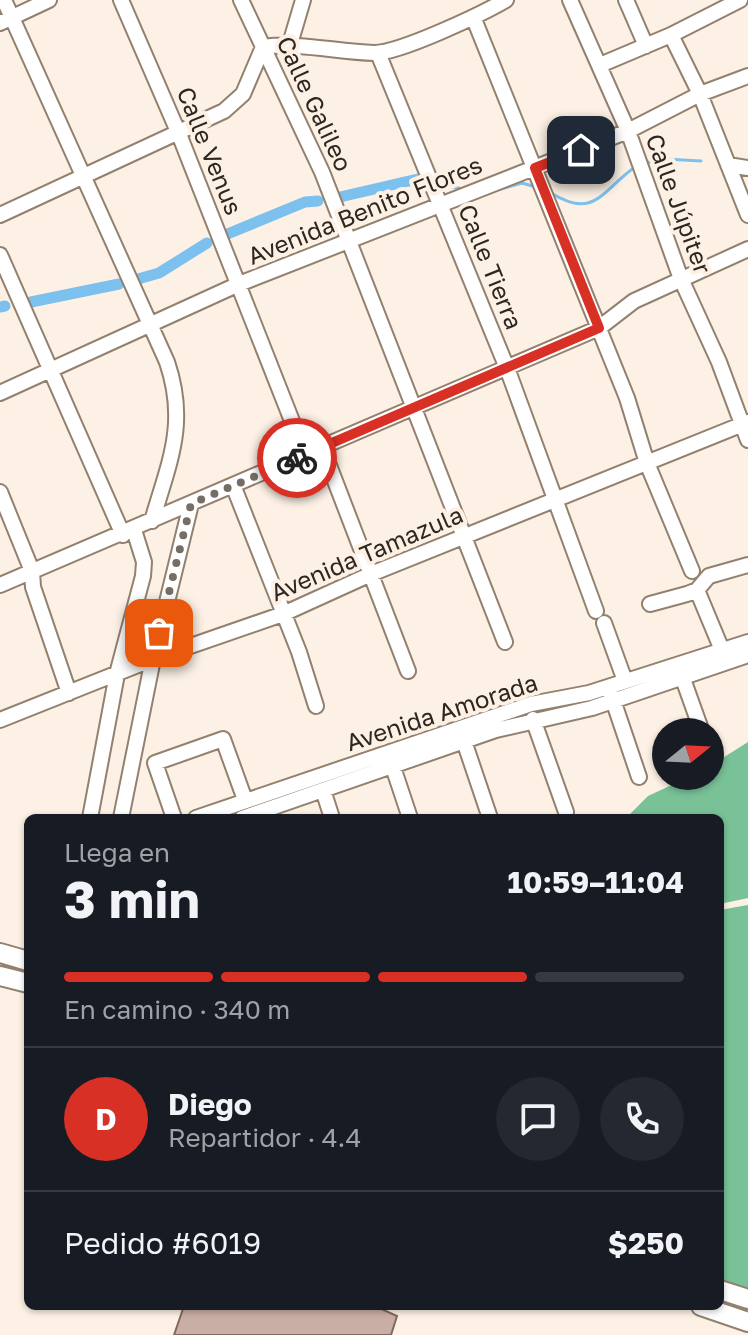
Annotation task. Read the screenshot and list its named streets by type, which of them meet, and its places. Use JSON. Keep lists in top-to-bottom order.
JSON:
{
  "streets": {
    "street": [
      "Calle Galileo",
      "Calle Venus",
      "Calle Júpiter",
      "Avenida Benito Flores",
      "Calle Tierra",
      "Avenida Tamazula",
      "Avenida Amorada"
    ]
  },
  "crossings": [
    ["Calle Galileo", "Avenida Benito Flores"],
    ["Calle Galileo", "Avenida Tamazula"],
    ["Calle Venus", "Avenida Benito Flores"],
    ["Calle Júpiter", "Avenida Benito Flores"],
    ["Calle Júpiter", "Avenida Tamazula"],
    ["Avenida Benito Flores", "Calle Tierra"],
    ["Calle Tierra", "Avenida Tamazula"],
    ["Calle Tierra", "Avenida Amorada"]
  ],
  "north": "right",
  "page": {
    "heading": ["3 min", "Llega en", "10:59–11:04"],
    "panel": [
      "Diego",
      "Repartidor · 4.4",
      "Pedido #6019",
      "$250"
    ],
    "bar": "En camino · 340 m",
    "round": "D"
  }
}
